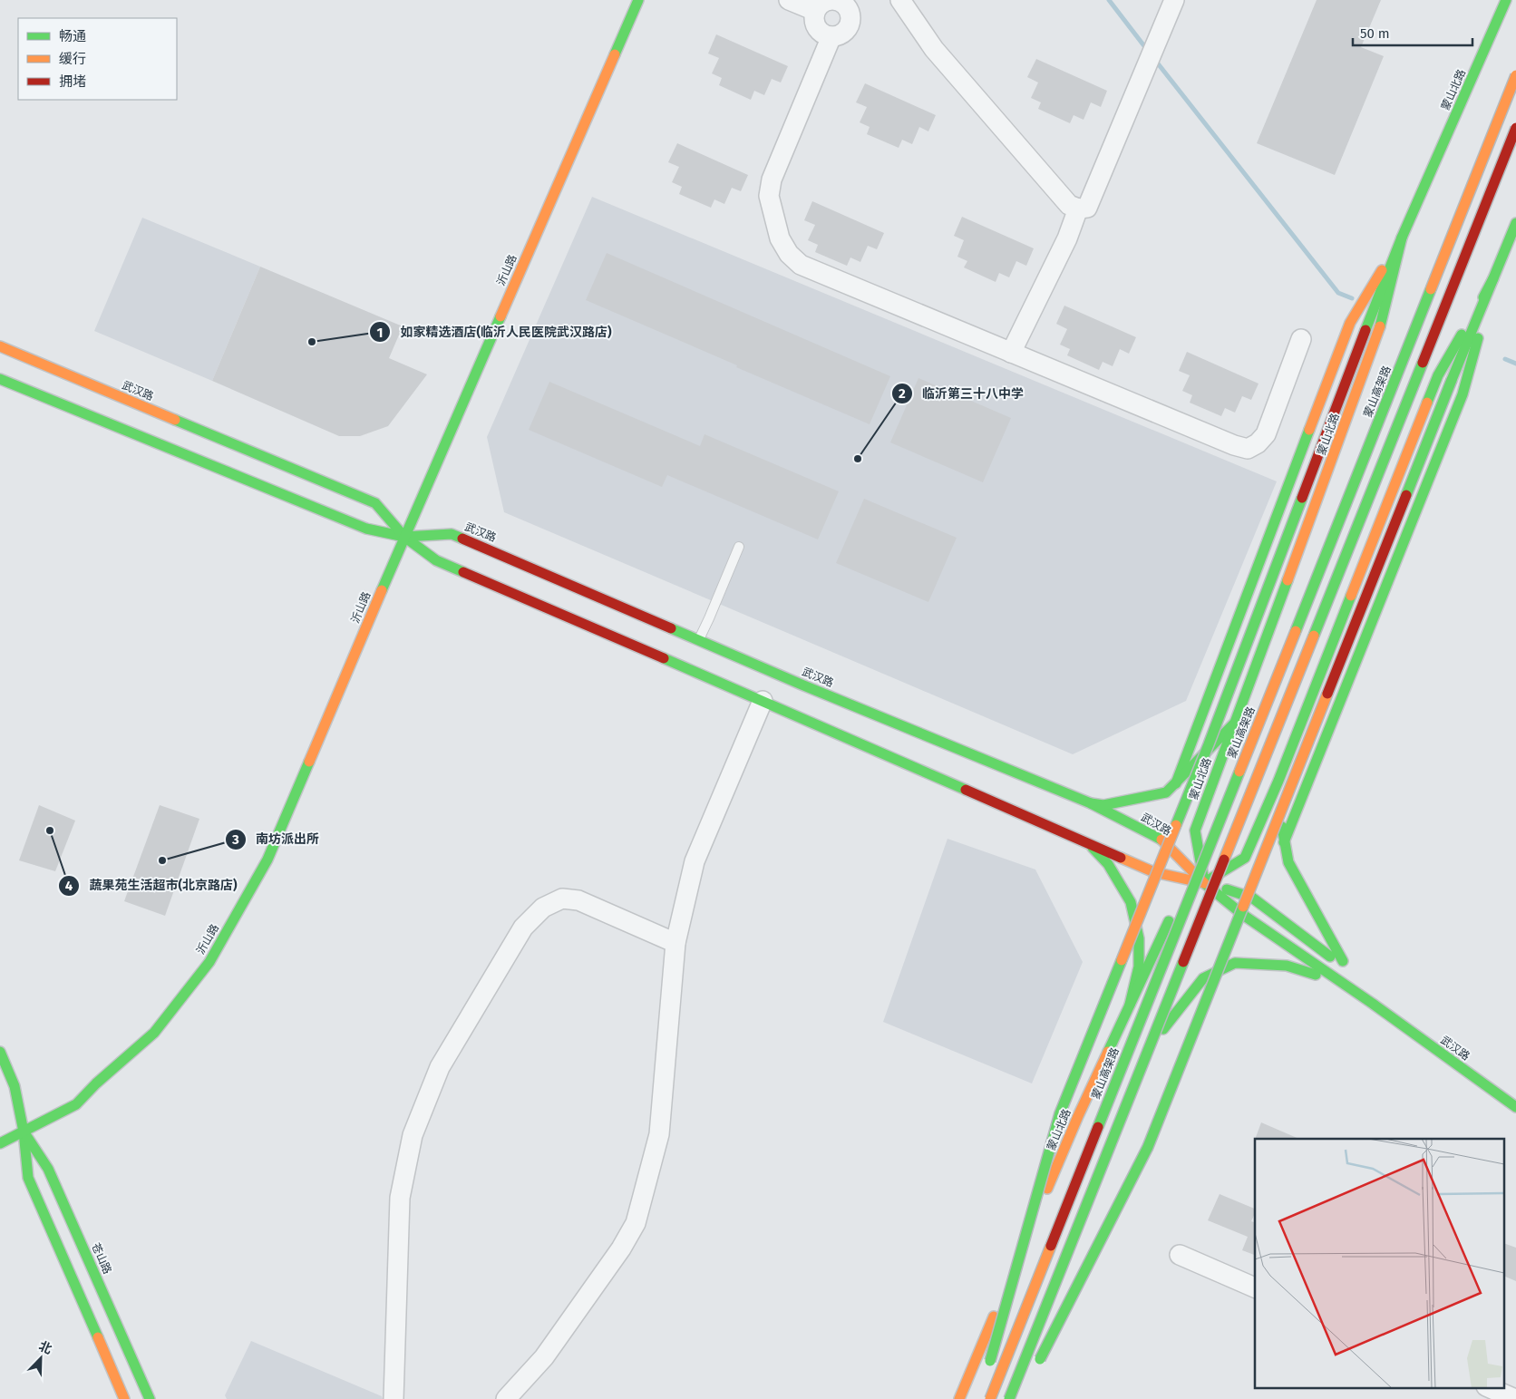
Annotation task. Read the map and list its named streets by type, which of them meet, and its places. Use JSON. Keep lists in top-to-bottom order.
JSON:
{
  "streets": {
    "main road": [
      "蒙山北路",
      "沂山路",
      "武汉路",
      "蒙山高架路",
      "苍山路"
    ]
  },
  "crossings": [
    ["蒙山北路", "武汉路"],
    ["沂山路", "武汉路"],
    ["沂山路", "苍山路"]
  ],
  "places": [
    "如家精选酒店(临沂人民医院武汉路店)",
    "临沂第三十八中学",
    "蔬果苑生活超市(北京路店)",
    "南坊派出所"
  ],
  "legend": ["畅通", "缓行", "拥堵"],
  "scale_bar": "50 m",
  "north": "top right"
}
